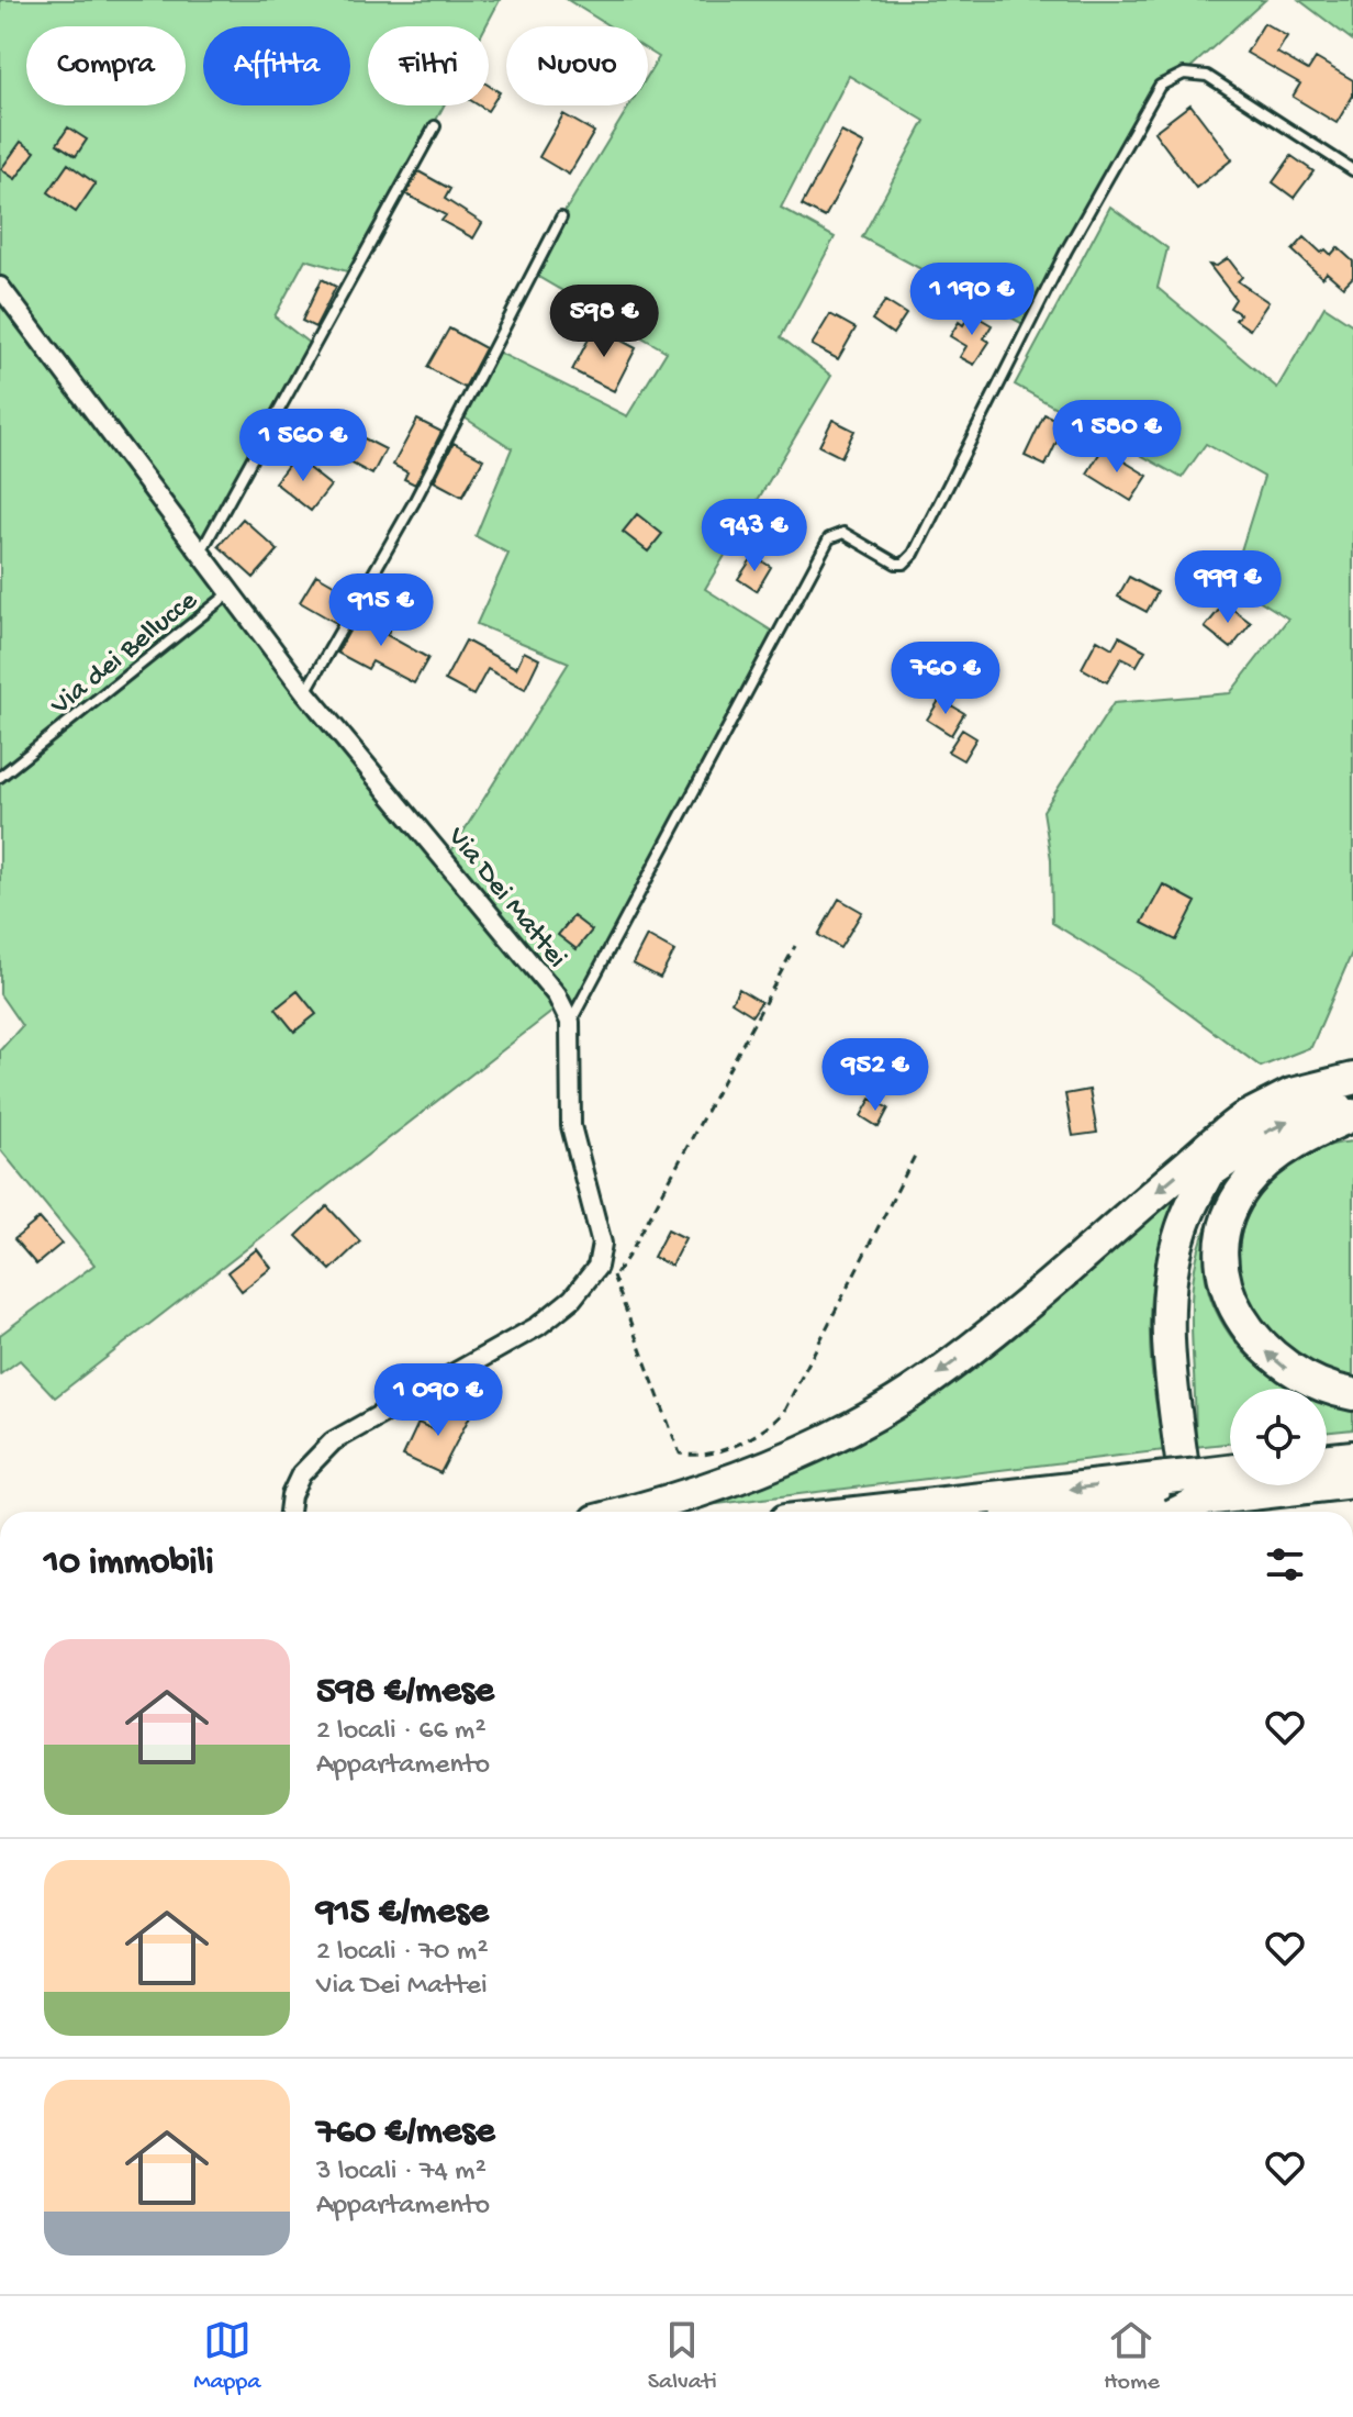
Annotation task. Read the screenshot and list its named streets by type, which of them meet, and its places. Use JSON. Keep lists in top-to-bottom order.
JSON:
{
  "streets": {
    "street": ["Via Dei Mattei"],
    "lane": ["Via dei Bellucce"]
  },
  "crossings": [
    ["Via dei Bellucce", "Via Dei Mattei"]
  ],
  "page": {
    "chip": [
      "Compra",
      "Affitta",
      "Filtri",
      "Nuovo"
    ],
    "price": [
      "1 190 €",
      "598 €",
      "1 580 €",
      "1 560 €",
      "943 €",
      "999 €",
      "915 €",
      "760 €",
      "952 €",
      "1 090 €"
    ],
    "heading": "10 immobili",
    "list": [
      {
        "name": "598 €/mese",
        "note": "2 locali · 66 m² · Appartamento"
      },
      {
        "name": "915 €/mese",
        "note": "2 locali · 70 m² · Via Dei Mattei"
      },
      {
        "name": "760 €/mese",
        "note": "3 locali · 74 m² · Appartamento"
      }
    ],
    "tabs": ["Mappa", "Salvati", "Home"]
  }
}
